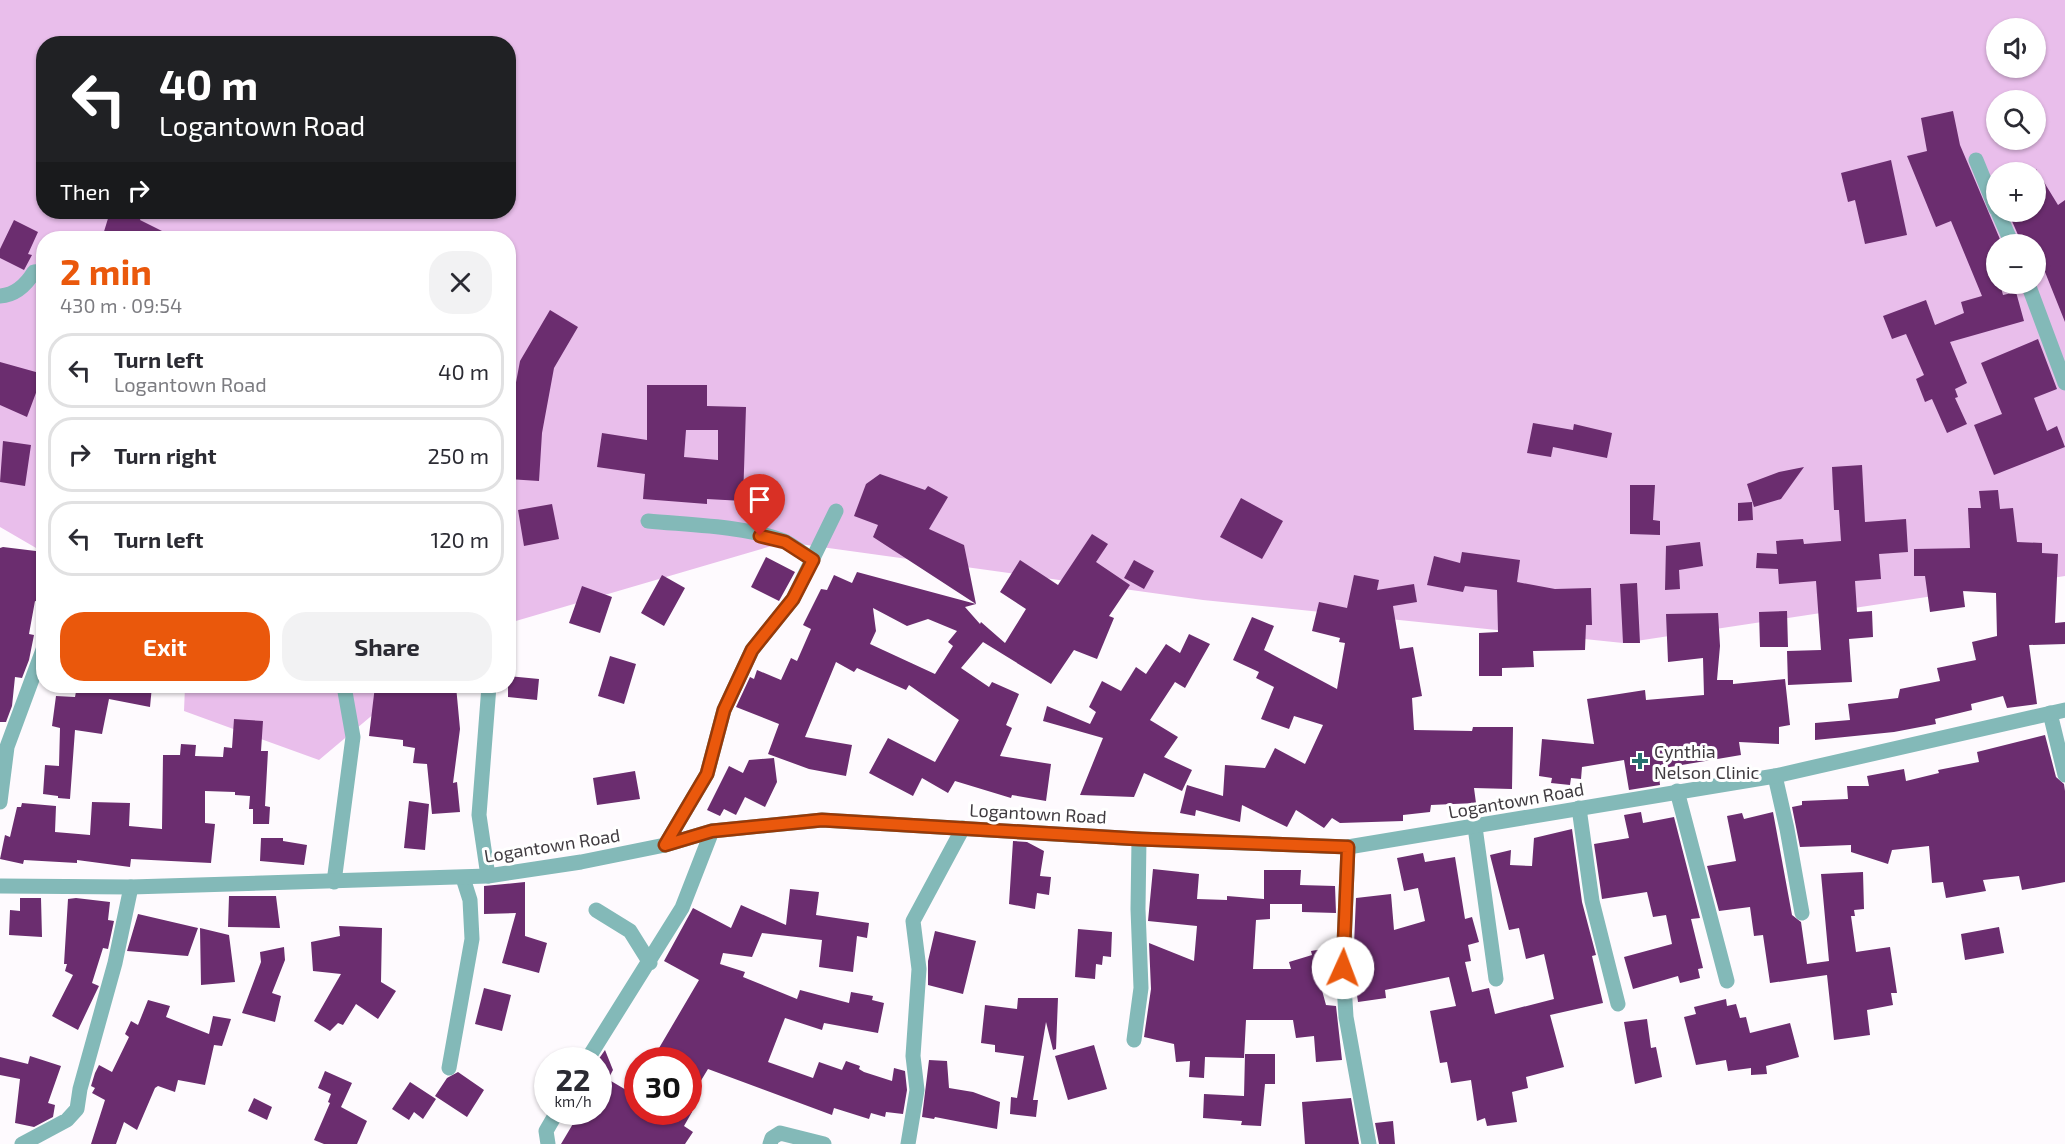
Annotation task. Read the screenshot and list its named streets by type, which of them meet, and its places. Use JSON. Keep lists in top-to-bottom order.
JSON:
{
  "streets": {
    "street": ["Logantown Road"]
  },
  "places": {
    "health": ["Cynthia Nelson Clinic"]
  },
  "page": {
    "map_buttons": ["+", "−"],
    "turn": ["40 m", "Logantown Road"],
    "then": "Then",
    "heading": ["2 min", "430 m · 09:54"],
    "list": [
      {
        "name": "Turn left",
        "note": "Logantown Road",
        "value": "40 m"
      },
      {
        "name": "Turn right",
        "value": "250 m"
      },
      {
        "name": "Turn left",
        "value": "120 m"
      }
    ],
    "buttons": ["Exit", "Share"],
    "speed": "22 km/h",
    "limit": "30"
  }
}
